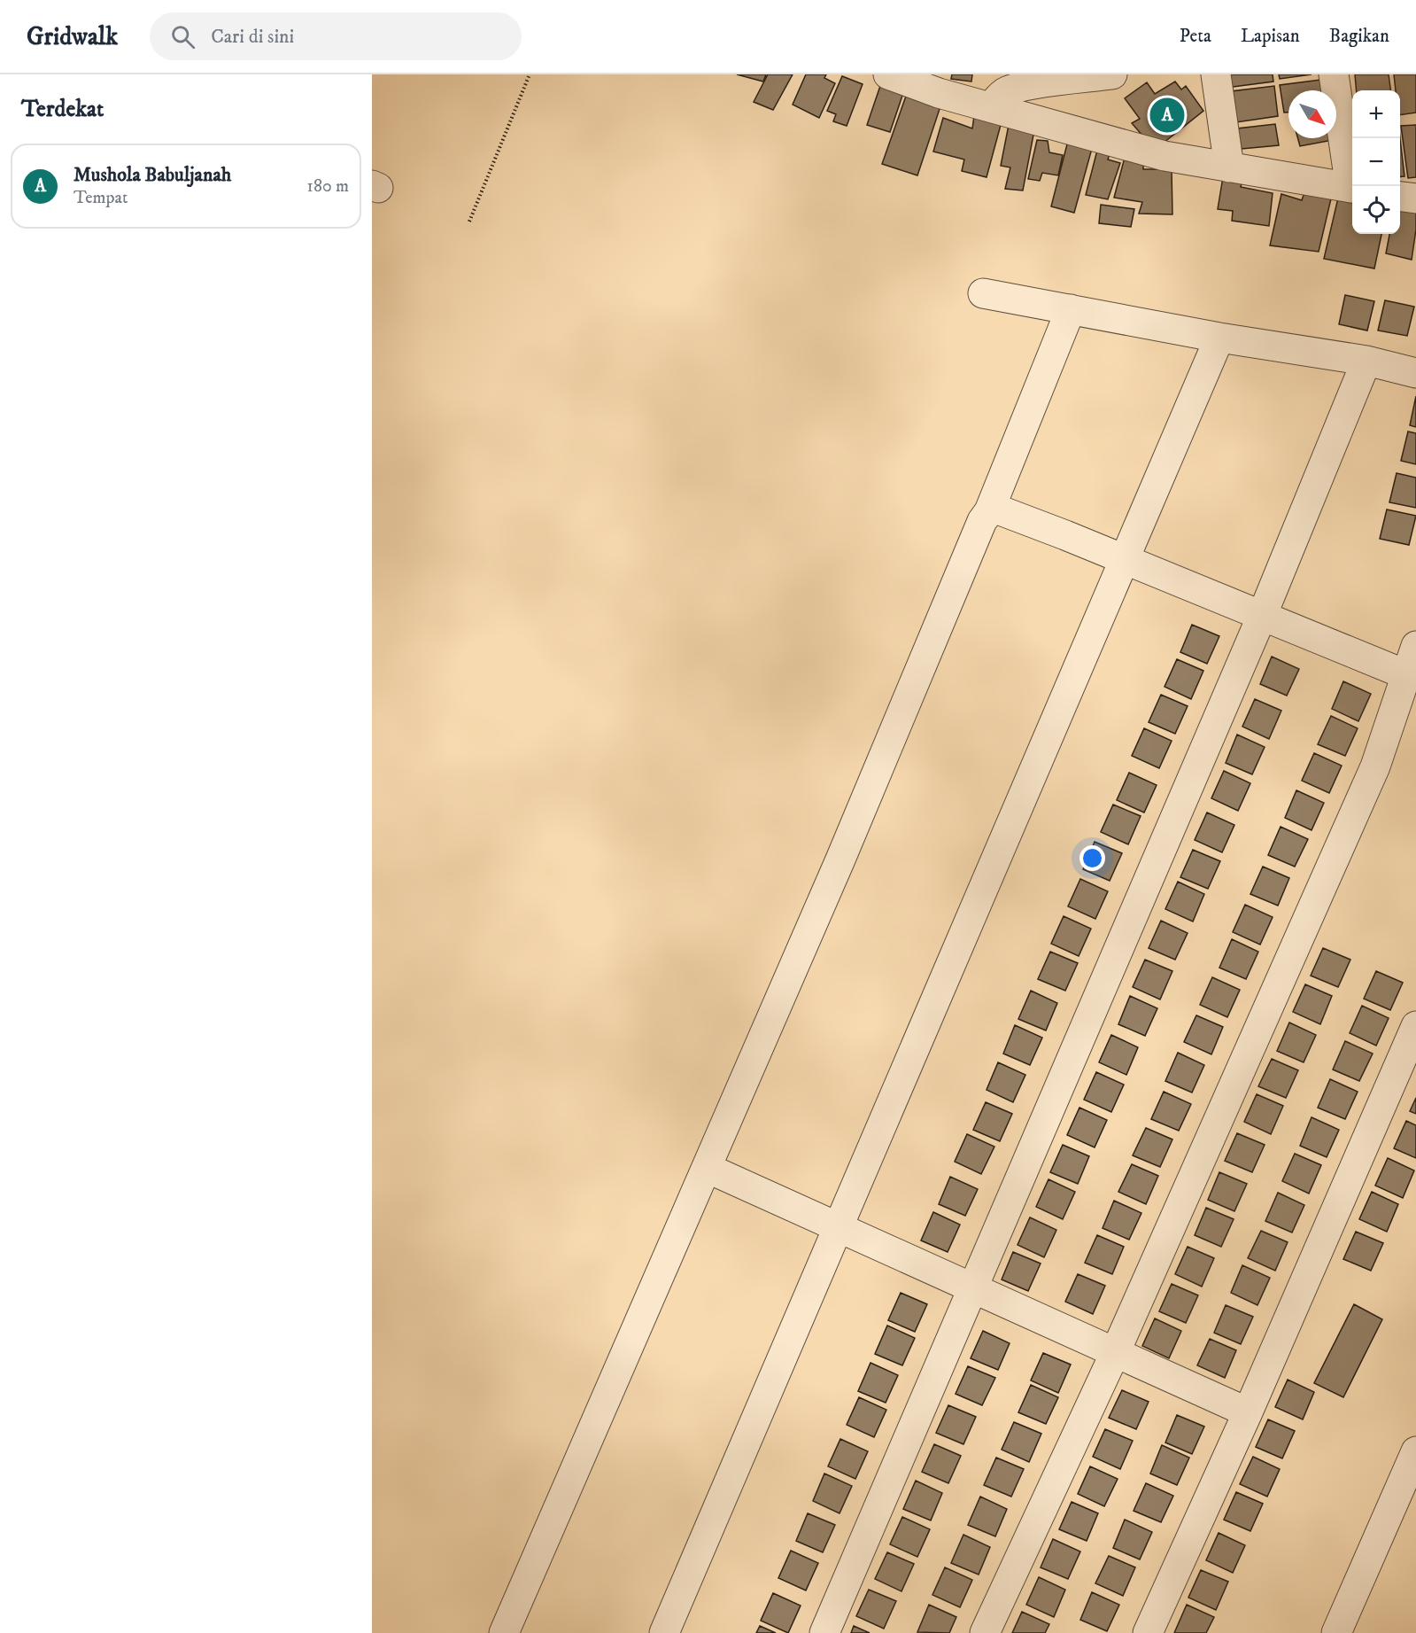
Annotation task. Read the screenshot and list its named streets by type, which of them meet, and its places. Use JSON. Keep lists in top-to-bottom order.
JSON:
{
  "north": "bottom right",
  "page": {
    "header": "Gridwalk",
    "search": "Cari di sini",
    "nav": ["Peta", "Lapisan", "Bagikan"],
    "heading": "Terdekat",
    "map_buttons": ["+", "−"],
    "pins": "A",
    "list": [
      {
        "mark": "A",
        "name": "Mushola Babuljanah",
        "note": "Tempat",
        "value": "180 m"
      }
    ]
  }
}
